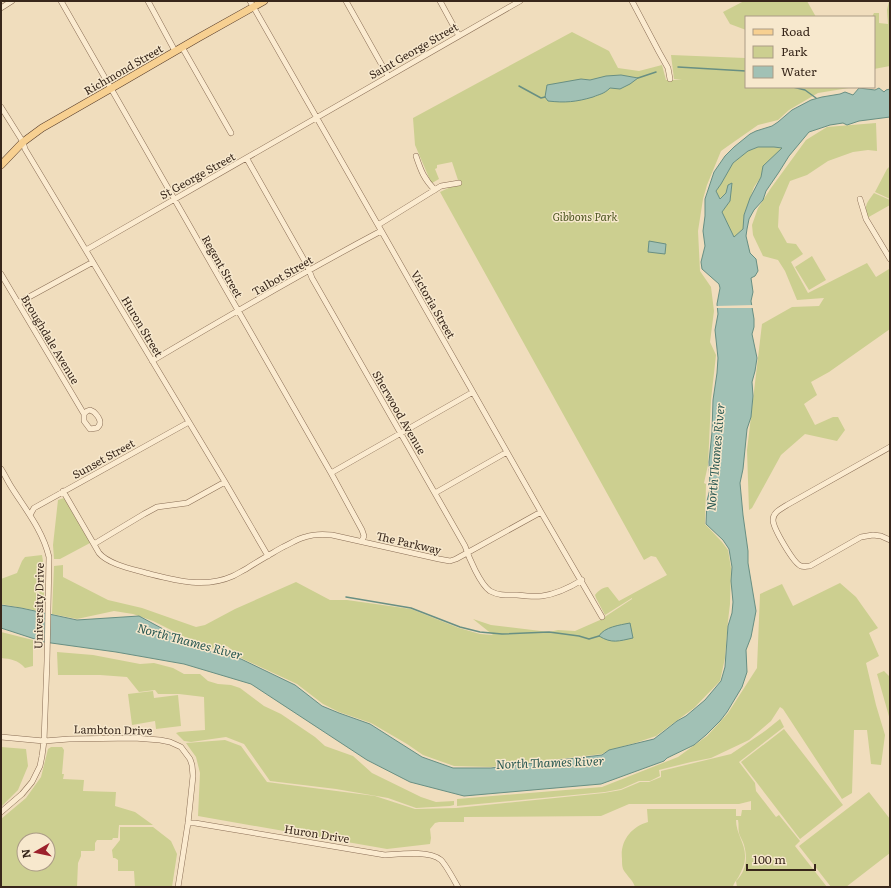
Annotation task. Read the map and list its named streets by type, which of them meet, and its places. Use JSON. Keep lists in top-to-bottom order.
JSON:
{
  "streets": {
    "main road": ["Richmond Street"],
    "street": [
      "Saint George Street",
      "St George Street",
      "Regent Street",
      "Talbot Street",
      "Victoria Street",
      "Huron Street",
      "Broughdale Avenue",
      "Sherwood Avenue",
      "Sunset Street",
      "The Parkway",
      "University Drive",
      "Lambton Drive",
      "Huron Drive"
    ]
  },
  "crossings": [
    ["Saint George Street", "St George Street"],
    ["Saint George Street", "Victoria Street"],
    ["Richmond Street", "Regent Street"],
    ["Richmond Street", "Victoria Street"],
    ["Richmond Street", "Huron Street"],
    ["St George Street", "Regent Street"],
    ["St George Street", "Victoria Street"],
    ["St George Street", "Huron Street"],
    ["St George Street", "Sherwood Avenue"],
    ["Regent Street", "Talbot Street"],
    ["Regent Street", "The Parkway"],
    ["Talbot Street", "Victoria Street"],
    ["Talbot Street", "Huron Street"],
    ["Talbot Street", "Sherwood Avenue"],
    ["Victoria Street", "Sherwood Avenue"],
    ["Victoria Street", "The Parkway"],
    ["Huron Street", "Sunset Street"],
    ["Huron Street", "The Parkway"],
    ["Sherwood Avenue", "The Parkway"],
    ["Sunset Street", "University Drive"],
    ["University Drive", "Lambton Drive"],
    ["Lambton Drive", "Huron Drive"]
  ],
  "water": ["North Thames River"],
  "parks": ["Gibbons Park"],
  "legend": ["Road", "Park", "Water"],
  "scale_bar": "100 m",
  "north": "left"
}
